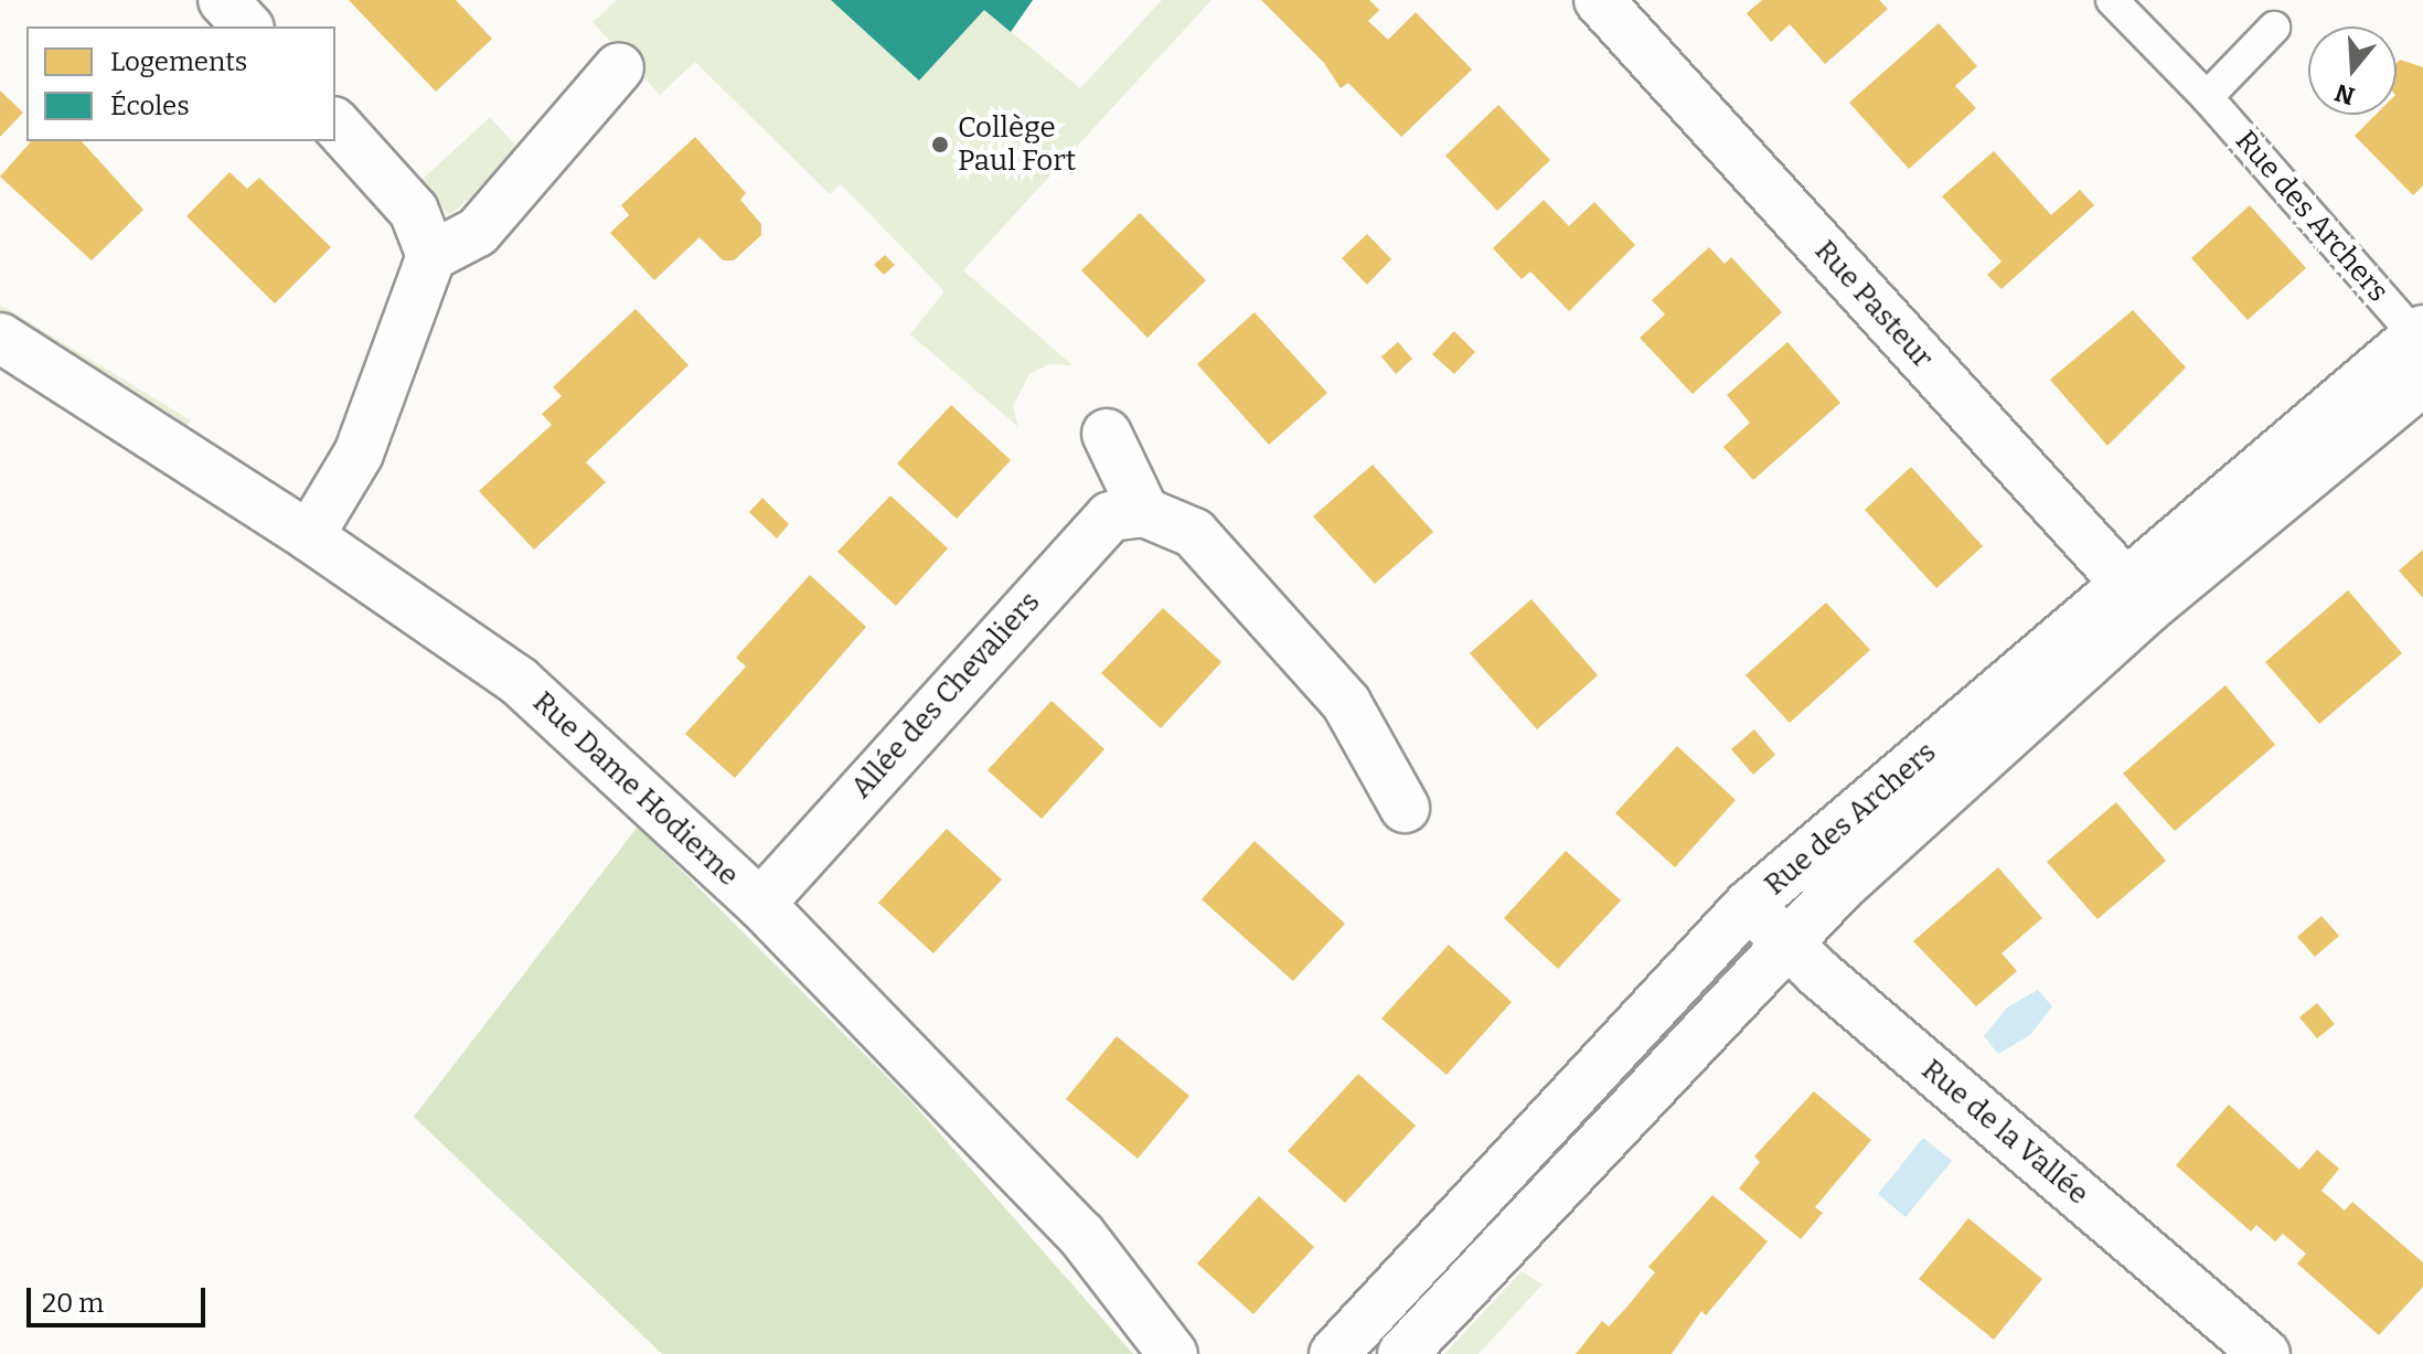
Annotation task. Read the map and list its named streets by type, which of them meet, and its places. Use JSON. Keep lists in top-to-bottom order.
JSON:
{
  "streets": {
    "street": [
      "Rue des Archers",
      "Rue Pasteur",
      "Allée des Chevaliers",
      "Rue Dame Hodierne",
      "Rue de la Vallée"
    ]
  },
  "crossings": [
    ["Rue des Archers", "Rue Pasteur"],
    ["Rue des Archers", "Rue de la Vallée"],
    ["Allée des Chevaliers", "Rue Dame Hodierne"]
  ],
  "places": ["Collège Paul Fort"],
  "legend": ["Logements", "Écoles"],
  "scale_bar": "20 m",
  "north": "bottom"
}
